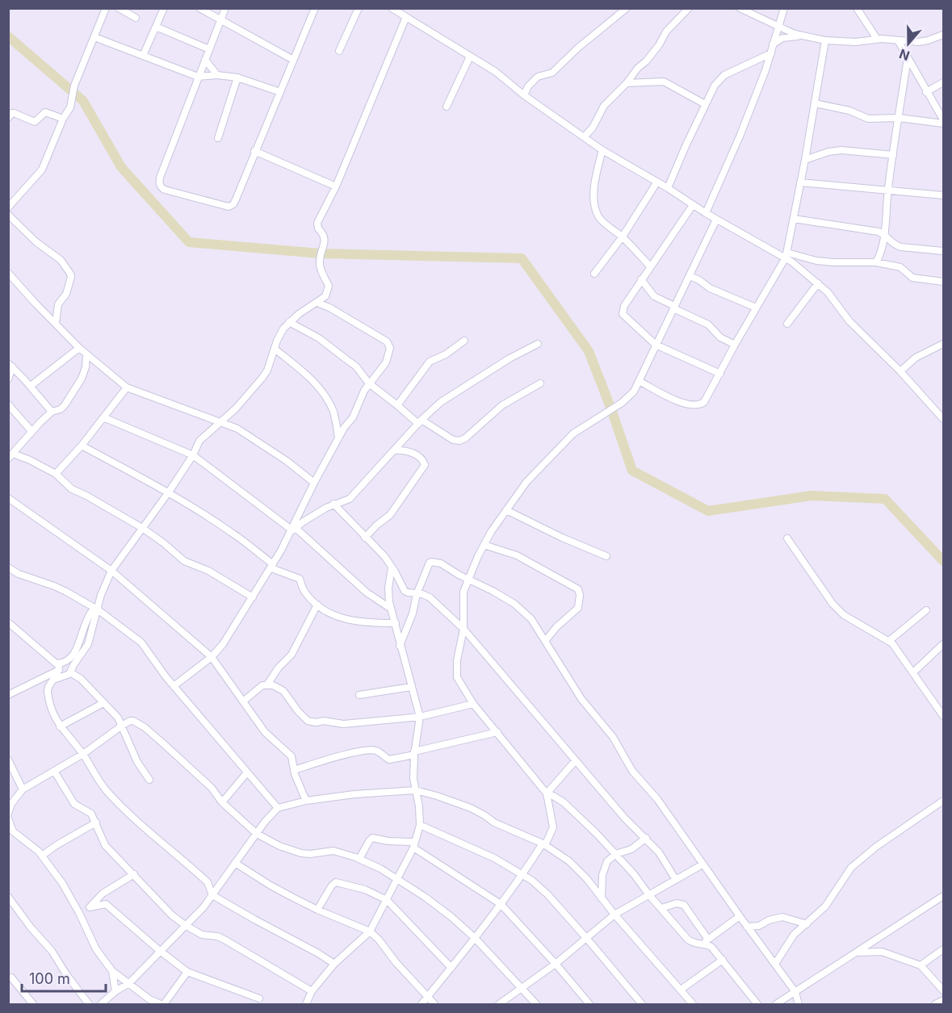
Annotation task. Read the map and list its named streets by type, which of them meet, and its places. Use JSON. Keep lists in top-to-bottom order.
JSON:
{
  "scale_bar": "100 m",
  "north": "bottom"
}
